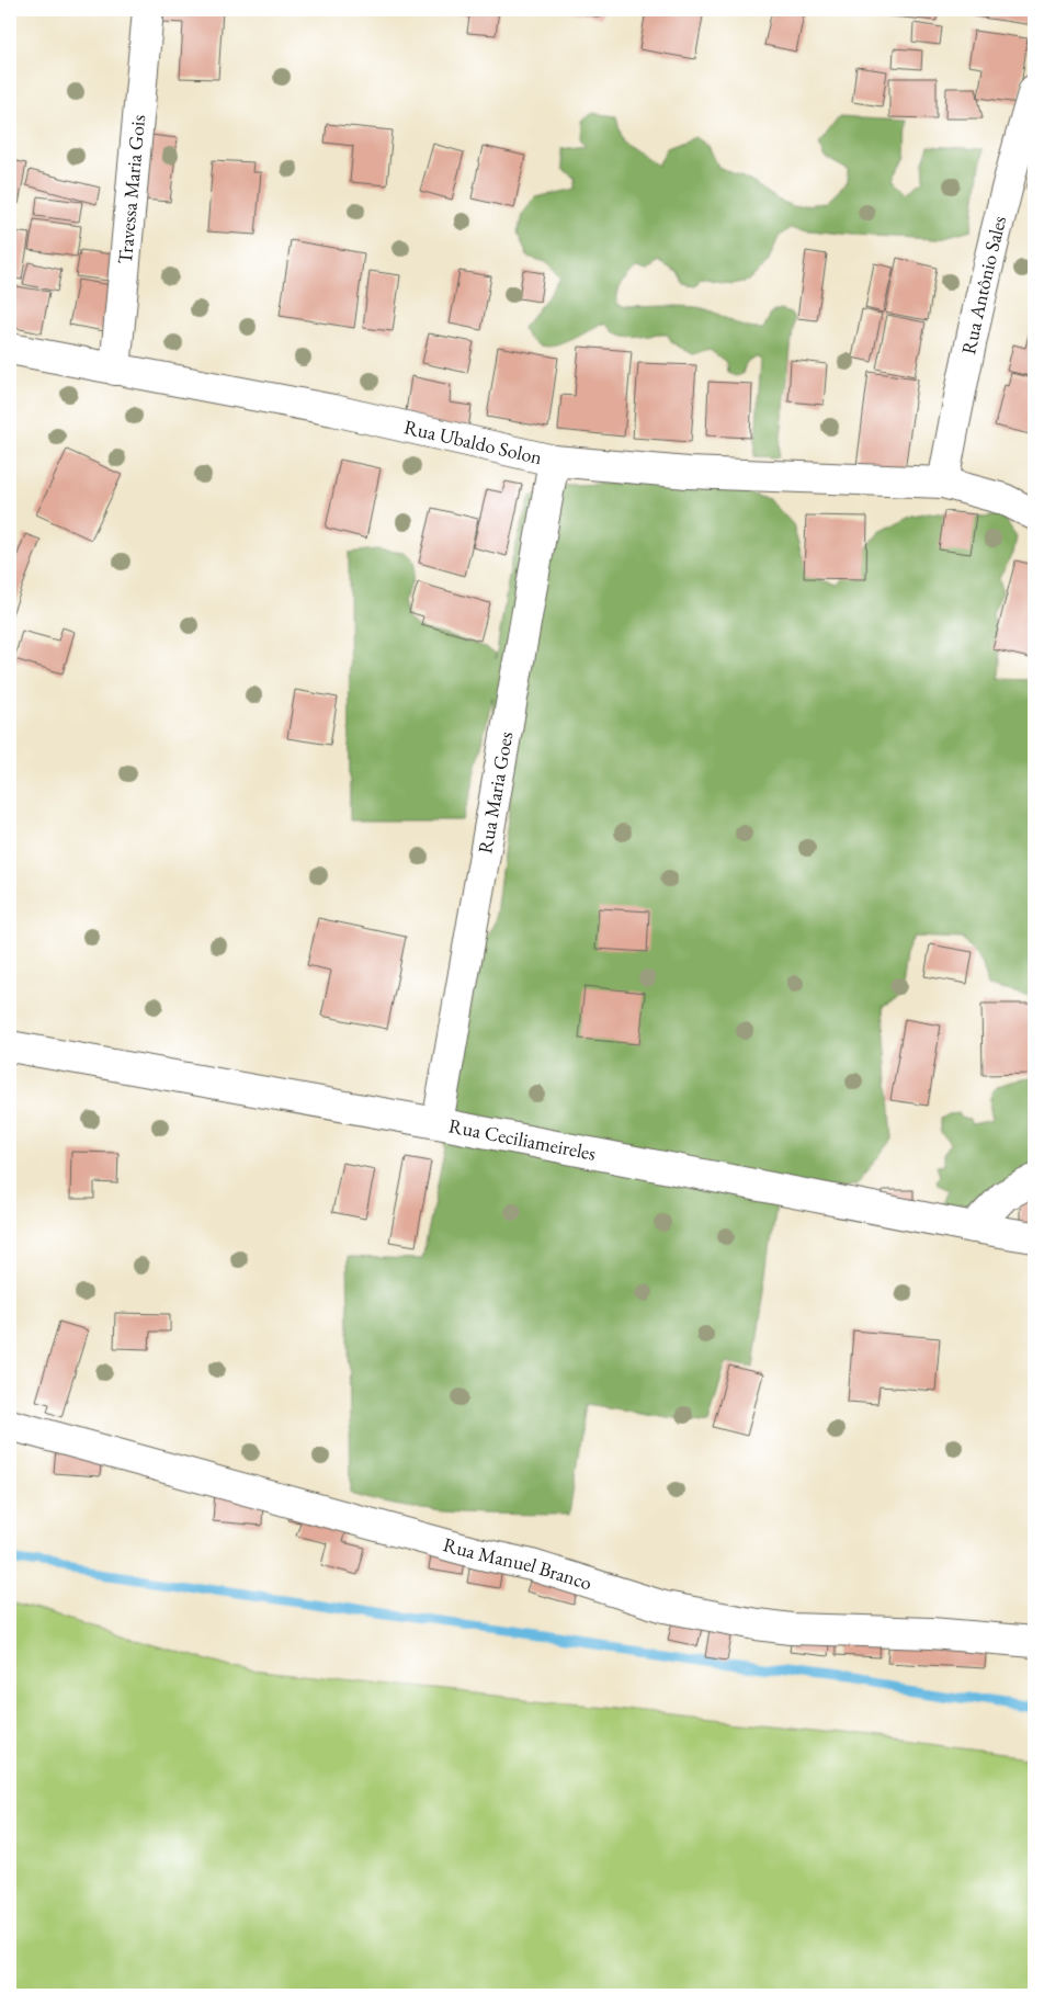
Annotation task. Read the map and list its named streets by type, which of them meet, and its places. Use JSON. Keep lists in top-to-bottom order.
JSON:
{
  "streets": {
    "street": [
      "Travessa Maria Gois",
      "Rua Antônio Sales",
      "Rua Ubaldo Solon",
      "Rua Maria Goes",
      "Rua Ceciliameireles",
      "Rua Manuel Branco"
    ]
  },
  "crossings": [
    ["Travessa Maria Gois", "Rua Ubaldo Solon"],
    ["Rua Antônio Sales", "Rua Ubaldo Solon"],
    ["Rua Ubaldo Solon", "Rua Maria Goes"],
    ["Rua Maria Goes", "Rua Ceciliameireles"]
  ]
}
